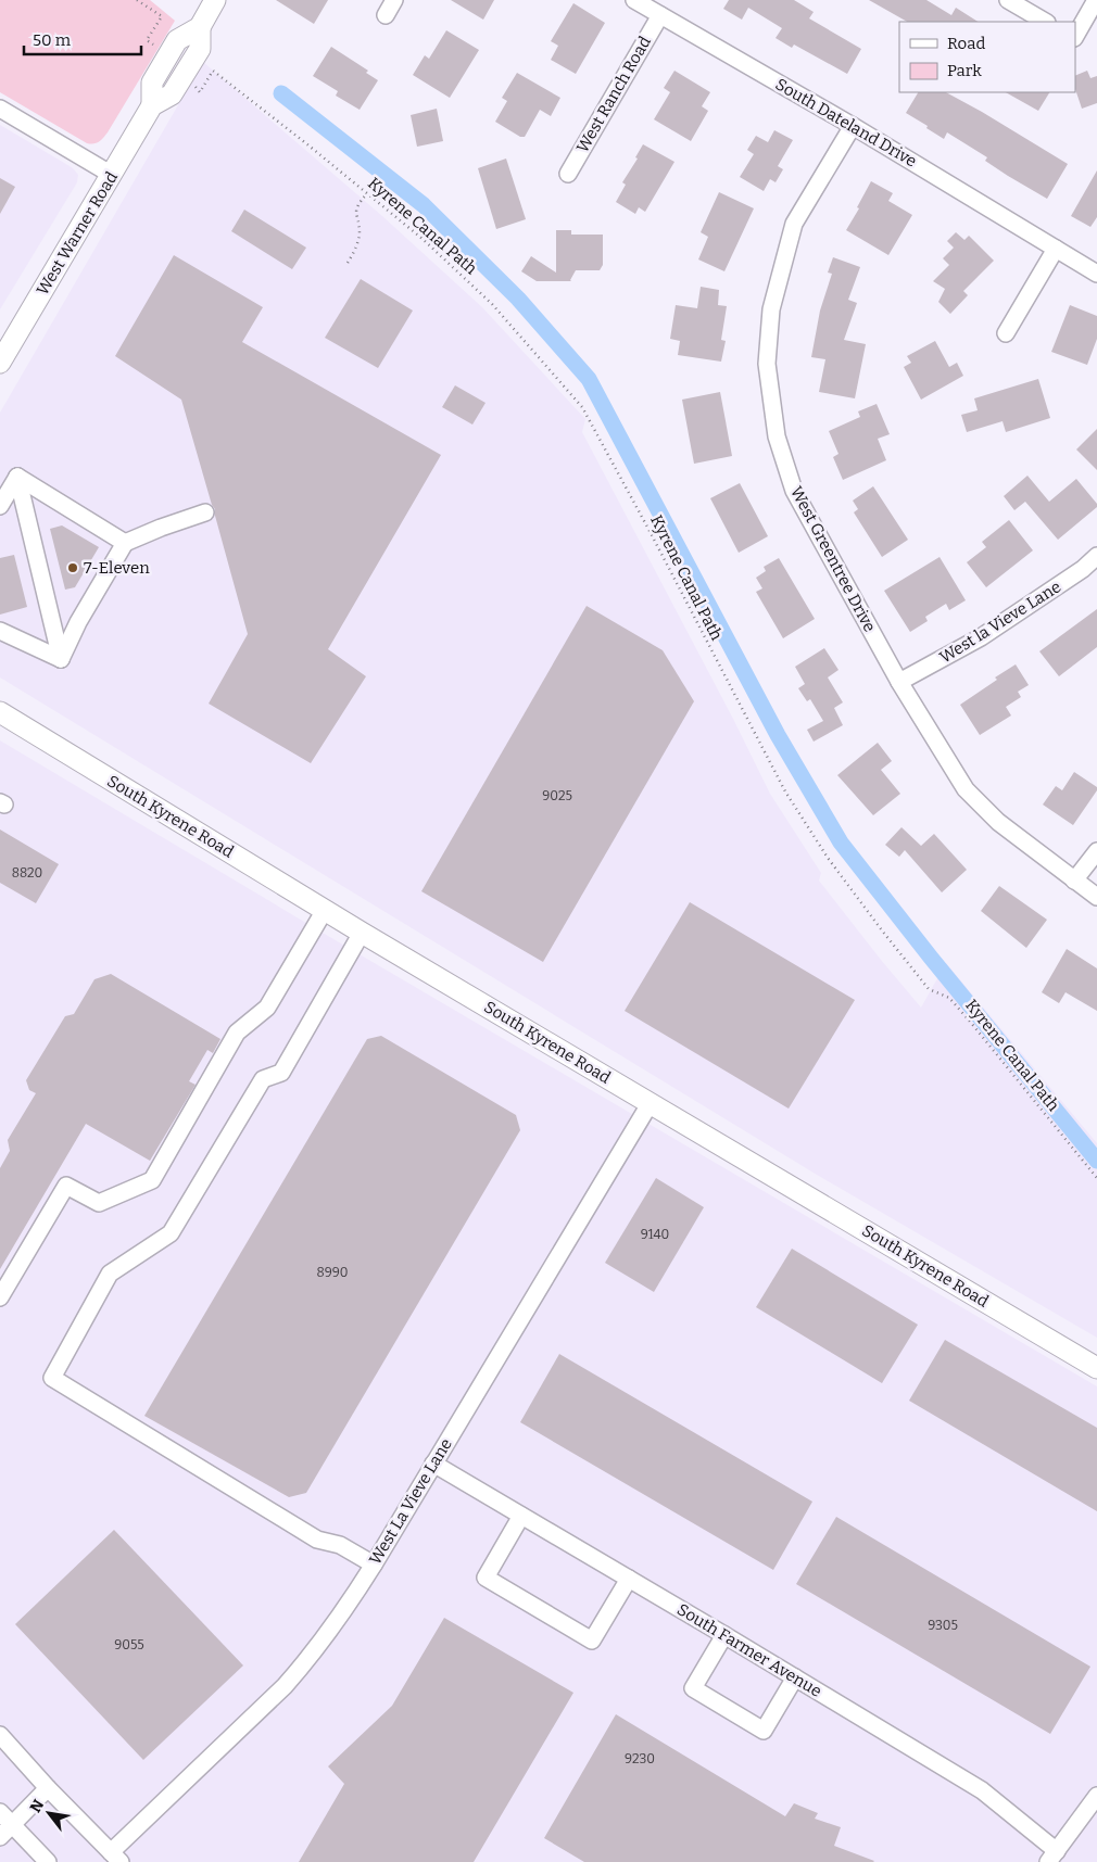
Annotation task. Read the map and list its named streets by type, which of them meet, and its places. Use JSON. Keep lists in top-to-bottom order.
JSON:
{
  "streets": {
    "main road": ["West Warner Road", "South Kyrene Road"],
    "street": [
      "West Ranch Road",
      "South Dateland Drive",
      "West Greentree Drive",
      "West la Vieve Lane",
      "West La Vieve Lane",
      "South Farmer Avenue"
    ],
    "path": ["Kyrene Canal Path"]
  },
  "crossings": [
    ["West Ranch Road", "South Dateland Drive"],
    ["South Dateland Drive", "West Greentree Drive"],
    ["West Greentree Drive", "West la Vieve Lane"],
    ["South Kyrene Road", "West La Vieve Lane"],
    ["West La Vieve Lane", "South Farmer Avenue"]
  ],
  "places": ["7-Eleven"],
  "house_numbers": [
    "9025",
    "8820",
    "9140",
    "8990",
    "9305",
    "9055",
    "9230"
  ],
  "legend": ["Road", "Park"],
  "scale_bar": "50 m",
  "north": "top left"
}
